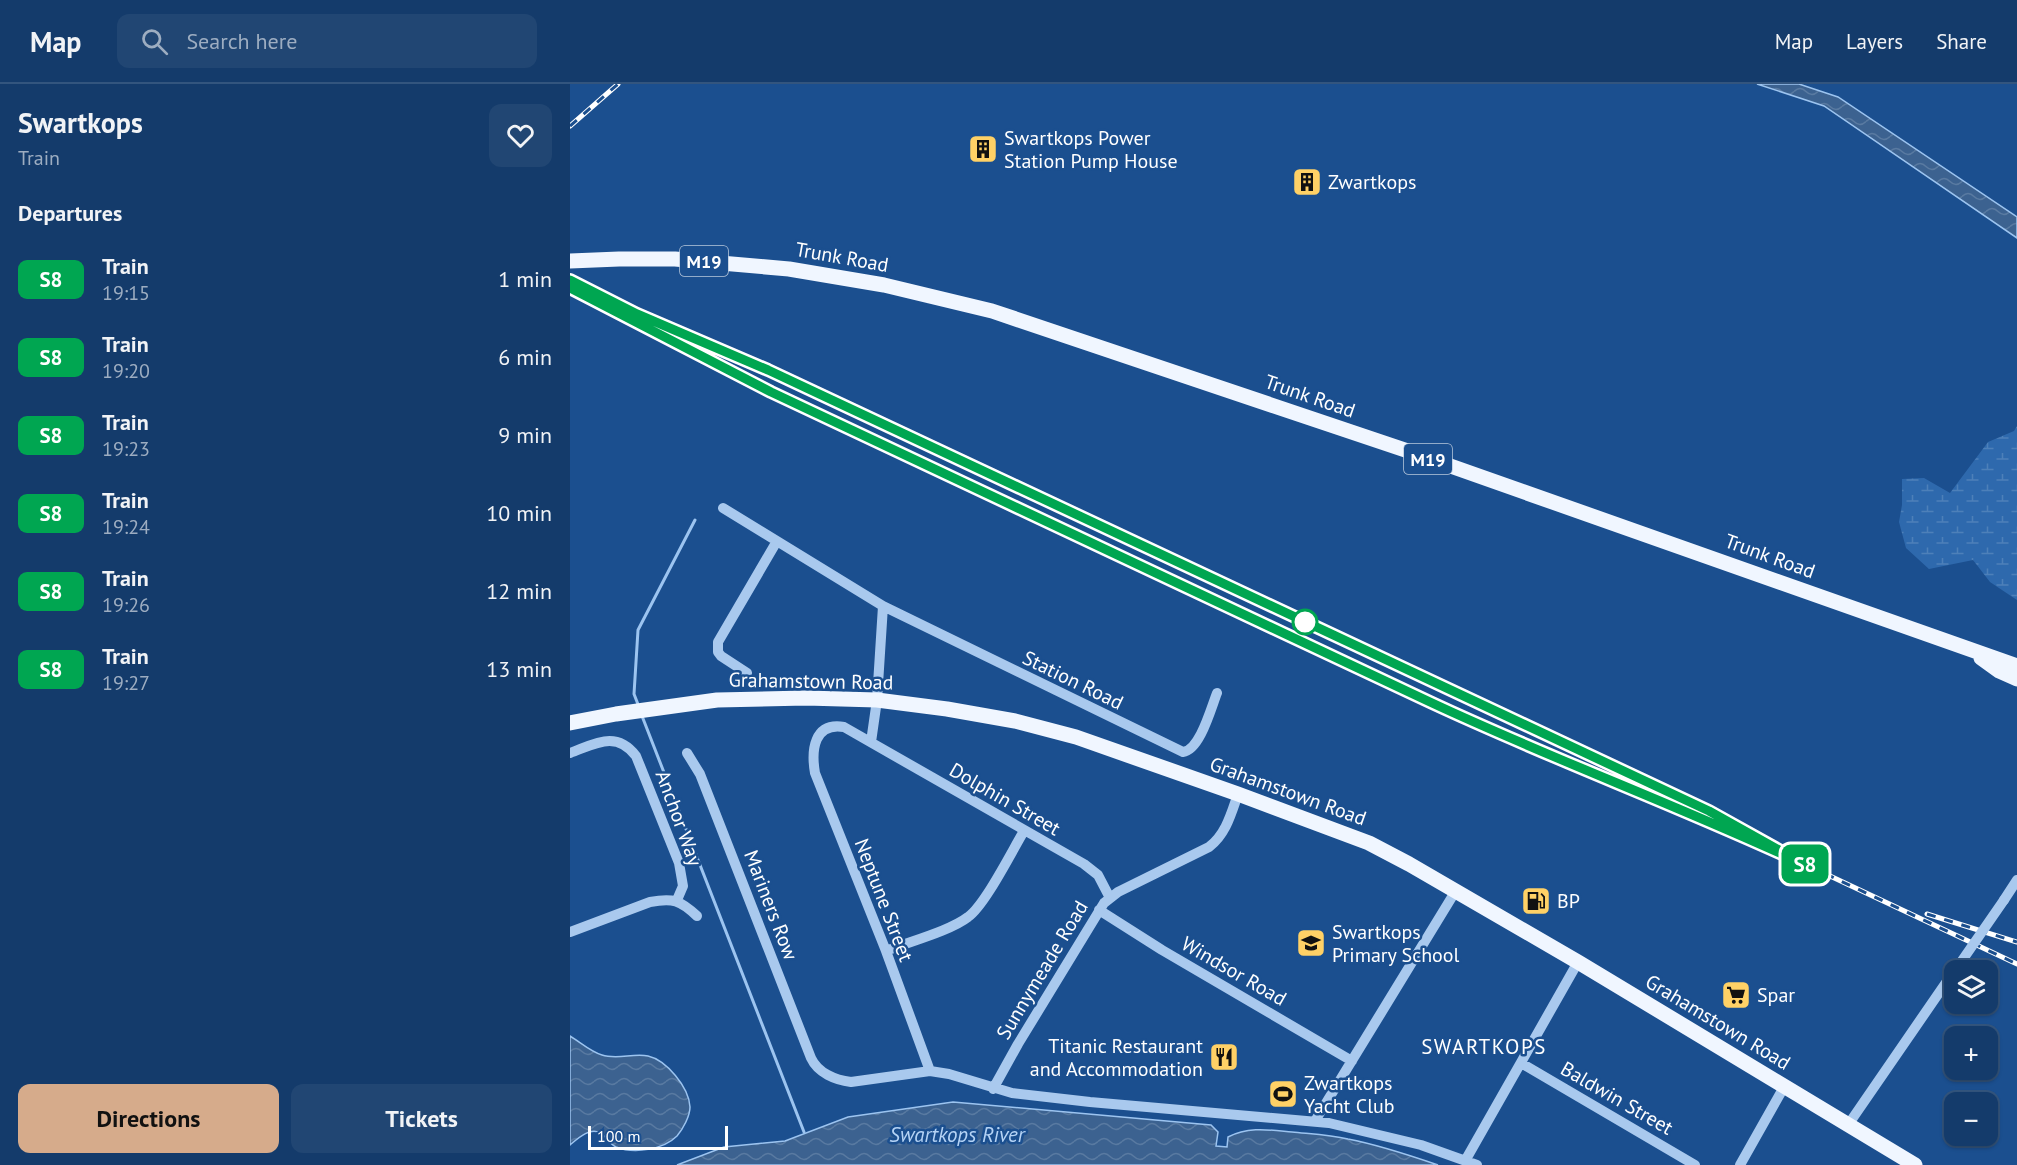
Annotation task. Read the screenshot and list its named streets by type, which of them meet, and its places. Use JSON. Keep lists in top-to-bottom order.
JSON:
{
  "streets": {
    "main road": ["Trunk Road", "M19", "Grahamstown Road"],
    "street": [
      "Station Road",
      "Dolphin Street",
      "Anchor Way",
      "Neptune Street",
      "Mariners Row",
      "Sunnymeade Road",
      "Windsor Road",
      "Baldwin Street"
    ]
  },
  "crossings": [
    ["Grahamstown Road", "Sunnymeade Road"],
    ["Dolphin Street", "Neptune Street"],
    ["Dolphin Street", "Sunnymeade Road"],
    ["Neptune Street", "Mariners Row"],
    ["Sunnymeade Road", "Windsor Road"]
  ],
  "districts": ["SWARTKOPS"],
  "water": ["Swartkops River"],
  "places": {
    "building": ["Swartkops Power Station Pump House", "Zwartkops"],
    "fuel station": ["BP"],
    "school or university": ["Swartkops Primary School"],
    "supermarket": ["Spar"],
    "restaurant": ["Titanic Restaurant and Accommodation"],
    "sports": ["Zwartkops Yacht Club"]
  },
  "scale_bar": "100 m",
  "page": {
    "header": "Map",
    "search": "Search here",
    "nav": ["Map", "Layers", "Share"],
    "heading": [
      ["Swartkops", "Train"],
      "Departures"
    ],
    "on_map": "S8",
    "list": [
      {
        "mark": "S8",
        "name": "Train",
        "note": "19:15",
        "value": "1 min"
      },
      {
        "mark": "S8",
        "name": "Train",
        "note": "19:20",
        "value": "6 min"
      },
      {
        "mark": "S8",
        "name": "Train",
        "note": "19:23",
        "value": "9 min"
      },
      {
        "mark": "S8",
        "name": "Train",
        "note": "19:24",
        "value": "10 min"
      },
      {
        "mark": "S8",
        "name": "Train",
        "note": "19:26",
        "value": "12 min"
      },
      {
        "mark": "S8",
        "name": "Train",
        "note": "19:27",
        "value": "13 min"
      }
    ],
    "map_buttons": ["+", "−"],
    "buttons": ["Directions", "Tickets"],
    "scale": "100 m"
  }
}
